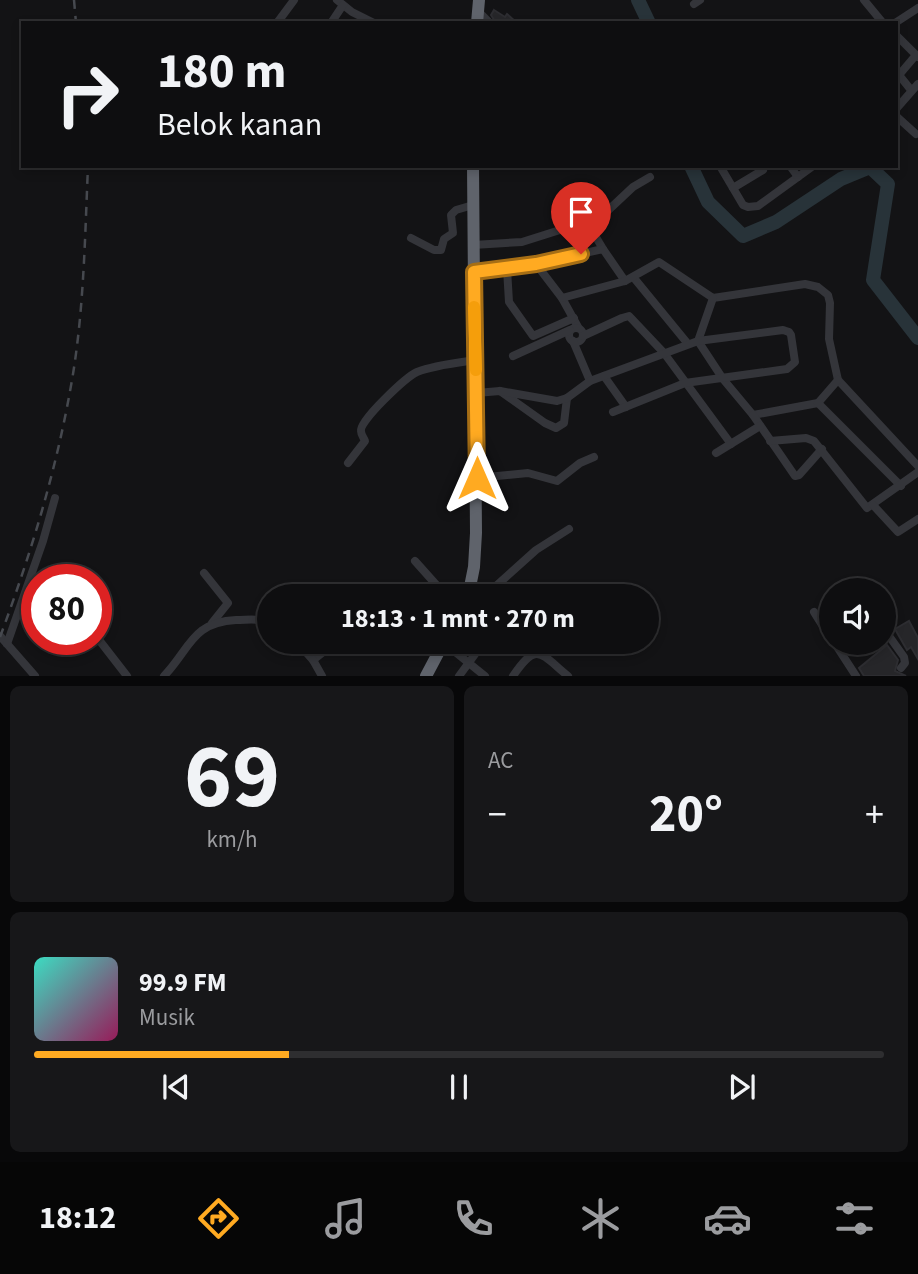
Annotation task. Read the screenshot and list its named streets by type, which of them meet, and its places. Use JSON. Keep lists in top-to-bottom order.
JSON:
{
  "page": {
    "turn": ["180 m", "Belok kanan"],
    "limit": "80",
    "trip": "18:13 · 1 mnt · 270 m",
    "tile": [
      ["69", "km/h"],
      "AC"
    ],
    "heat": ["−", "20°", "+"],
    "song": ["99.9 FM", "Musik"],
    "tabs": "18:12"
  }
}
